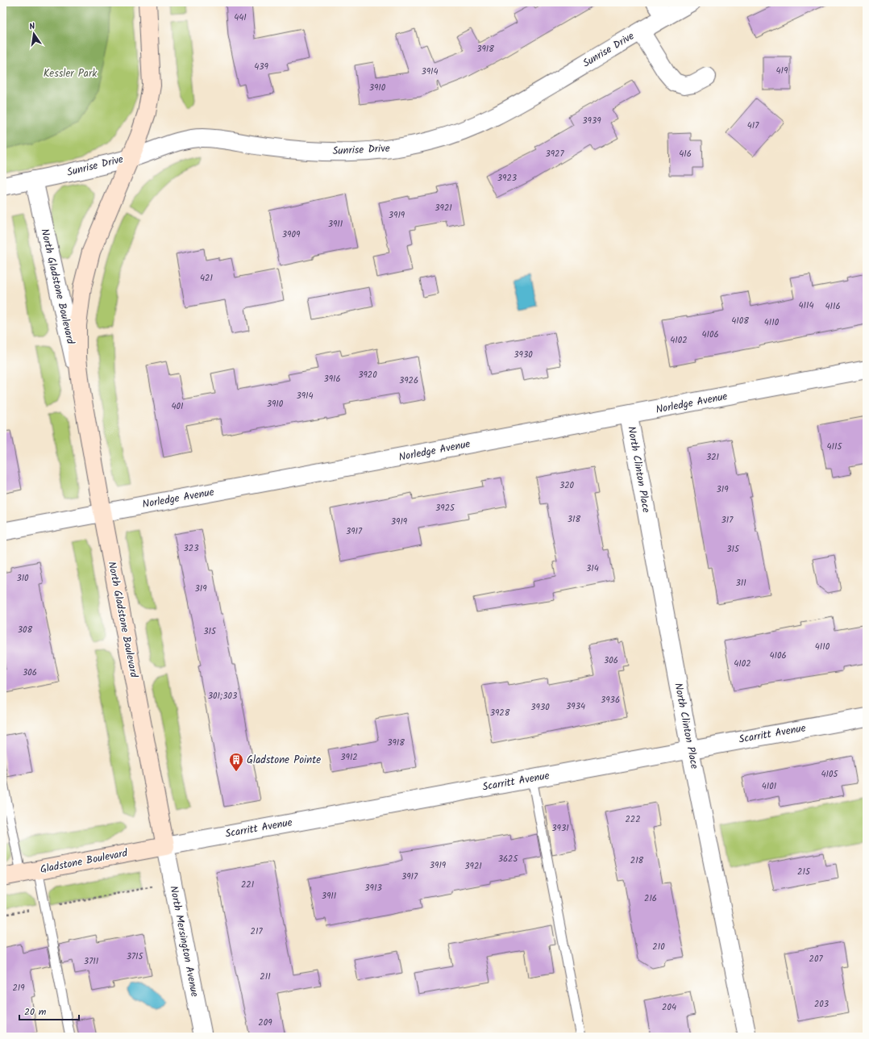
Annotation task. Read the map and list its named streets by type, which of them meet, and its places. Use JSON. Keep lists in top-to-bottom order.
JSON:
{
  "streets": {
    "street": [
      "Sunrise Drive",
      "North Gladstone Boulevard",
      "Norledge Avenue",
      "North Clinton Place",
      "Scarritt Avenue",
      "Gladstone Boulevard",
      "North Mersington Avenue"
    ]
  },
  "crossings": [
    ["Sunrise Drive", "North Gladstone Boulevard"],
    ["North Gladstone Boulevard", "Norledge Avenue"],
    ["North Gladstone Boulevard", "Scarritt Avenue"],
    ["North Gladstone Boulevard", "Gladstone Boulevard"],
    ["North Gladstone Boulevard", "North Mersington Avenue"],
    ["Norledge Avenue", "North Clinton Place"],
    ["North Clinton Place", "Scarritt Avenue"],
    ["Scarritt Avenue", "Gladstone Boulevard"],
    ["Scarritt Avenue", "North Mersington Avenue"],
    ["Gladstone Boulevard", "North Mersington Avenue"]
  ],
  "parks": ["Kessler Park"],
  "places": {
    "building": ["Gladstone Pointe"]
  },
  "house_numbers": [
    "441",
    "3918",
    "439",
    "419",
    "3914",
    "3910",
    "3939",
    "417",
    "3927",
    "416",
    "3923",
    "3921",
    "3919",
    "3911",
    "3909",
    "421",
    "4114",
    "4116",
    "4108",
    "4110",
    "4106",
    "4102",
    "3930",
    "3920",
    "3916",
    "3926",
    "3914",
    "3910",
    "401",
    "4115",
    "321",
    "320",
    "319",
    "3925",
    "318",
    "317",
    "3919",
    "3917",
    "323",
    "315",
    "314",
    "310",
    "311",
    "319",
    "308",
    "315",
    "4110",
    "4106",
    "306",
    "4102",
    "306",
    "301;303",
    "3936",
    "3934",
    "3930",
    "3928",
    "3918",
    "3912",
    "4105",
    "4101",
    "222",
    "3931",
    "3625",
    "218",
    "3919",
    "3921",
    "215",
    "3917",
    "221",
    "3913",
    "3911",
    "216",
    "217",
    "210",
    "3715",
    "207",
    "3711",
    "211",
    "219",
    "203",
    "204",
    "209"
  ],
  "scale_bar": "20 m",
  "north": "top"
}
